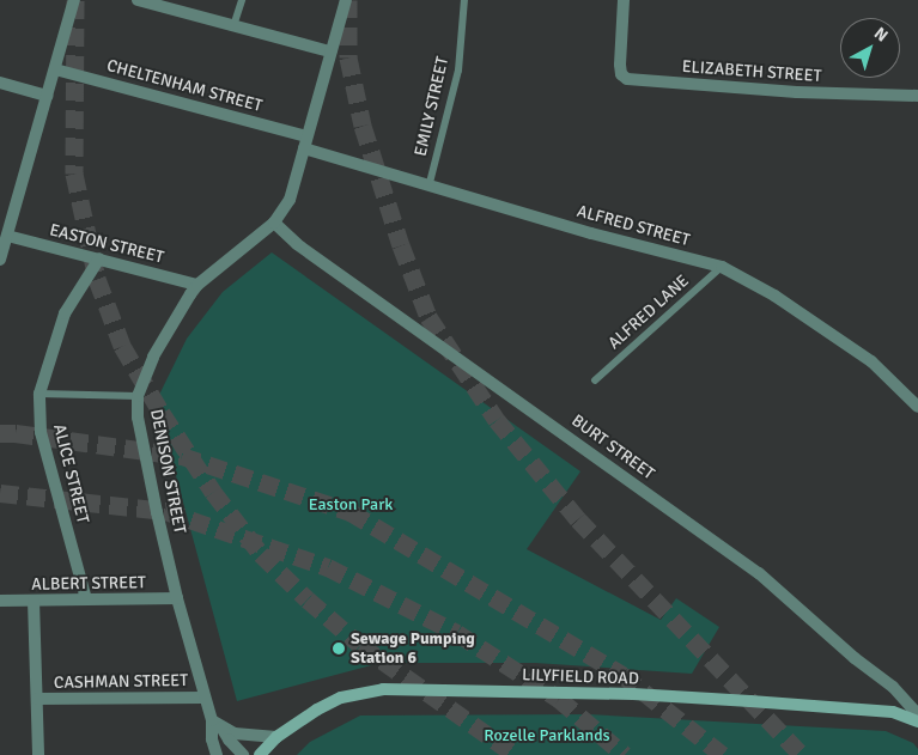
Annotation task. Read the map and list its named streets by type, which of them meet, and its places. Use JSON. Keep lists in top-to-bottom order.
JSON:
{
  "streets": {
    "main road": ["LILYFIELD ROAD"],
    "street": [
      "ELIZABETH STREET",
      "CHELTENHAM STREET",
      "ALFRED STREET",
      "EASTON STREET",
      "BURT STREET",
      "DENISON STREET",
      "ALICE STREET",
      "ALBERT STREET",
      "CASHMAN STREET"
    ],
    "lane": ["EMILY STREET", "ALFRED LANE"]
  },
  "crossings": [
    ["CHELTENHAM STREET", "ALFRED STREET"],
    ["CHELTENHAM STREET", "DENISON STREET"],
    ["EMILY STREET", "ALFRED STREET"],
    ["ALFRED STREET", "ALFRED LANE"],
    ["ALFRED STREET", "DENISON STREET"],
    ["EASTON STREET", "DENISON STREET"],
    ["EASTON STREET", "ALICE STREET"],
    ["BURT STREET", "DENISON STREET"],
    ["DENISON STREET", "ALBERT STREET"],
    ["DENISON STREET", "CASHMAN STREET"],
    ["ALICE STREET", "ALBERT STREET"]
  ],
  "parks": ["Easton Park", "Rozelle Parklands"],
  "places": ["Sewage Pumping Station 6"],
  "north": "top right"
}
